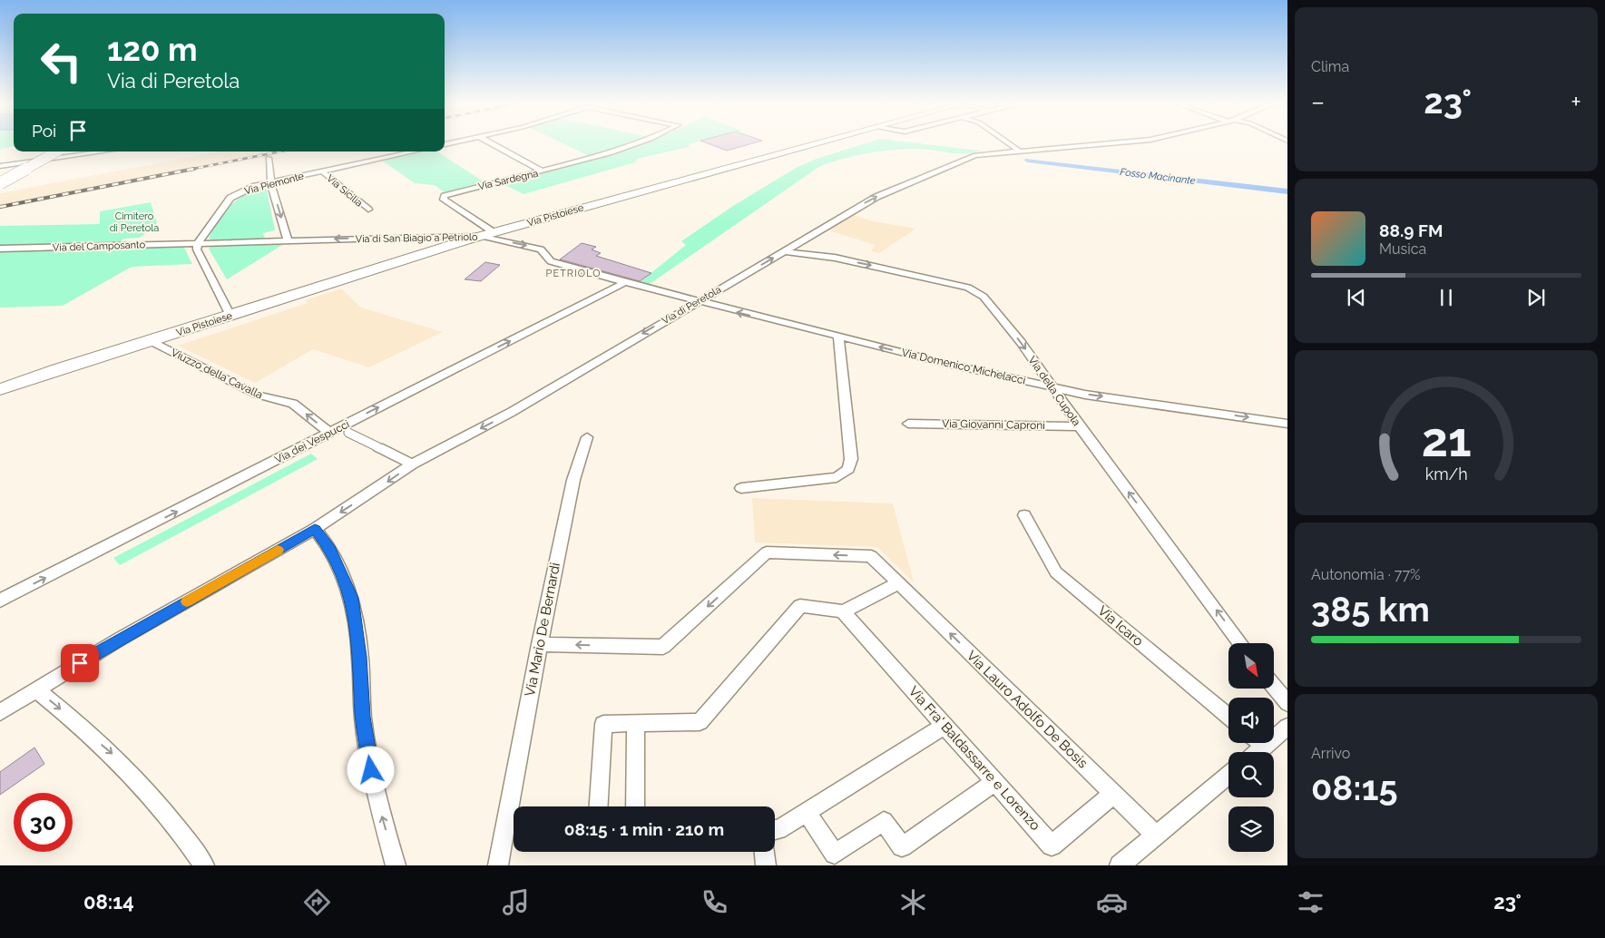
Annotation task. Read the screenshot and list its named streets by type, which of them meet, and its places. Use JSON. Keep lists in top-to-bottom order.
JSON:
{
  "streets": {
    "main road": ["Via Pistoiese"],
    "street": [
      "Via Sardegna",
      "Via Piemonte",
      "Via Sicilia",
      "Via di San Biagio a Petriolo",
      "Via del Camposanto",
      "Via di Peretola",
      "Via Domenico Michelacci",
      "Viuzzo della Cavalla",
      "Via della Cupola",
      "Via Giovanni Caproni",
      "Via dei Vespucci",
      "Via Icaro",
      "Via Mario De Bernardi",
      "Via Lauro Adolfo De Bosis",
      "Via Fra' Baldassarre e Lorenzo"
    ]
  },
  "crossings": [
    ["Via Sardegna", "Via Pistoiese"],
    ["Via Sardegna", "Via di San Biagio a Petriolo"],
    ["Via Piemonte", "Via Sicilia"],
    ["Via Piemonte", "Via di San Biagio a Petriolo"],
    ["Via Piemonte", "Via del Camposanto"],
    ["Via Pistoiese", "Via di San Biagio a Petriolo"],
    ["Via Pistoiese", "Viuzzo della Cavalla"],
    ["Via di San Biagio a Petriolo", "Via del Camposanto"],
    ["Via di San Biagio a Petriolo", "Via di Peretola"],
    ["Via di San Biagio a Petriolo", "Via Domenico Michelacci"],
    ["Via di San Biagio a Petriolo", "Via dei Vespucci"],
    ["Via di Peretola", "Via Domenico Michelacci"],
    ["Via di Peretola", "Via della Cupola"],
    ["Via Domenico Michelacci", "Via della Cupola"],
    ["Viuzzo della Cavalla", "Via dei Vespucci"],
    ["Via della Cupola", "Via Giovanni Caproni"],
    ["Via Mario De Bernardi", "Via Lauro Adolfo De Bosis"],
    ["Via Lauro Adolfo De Bosis", "Via Fra' Baldassarre e Lorenzo"]
  ],
  "one_way": ["Viuzzo della Cavalla", "Via dei Vespucci", "Via Lauro Adolfo De Bosis"],
  "districts": ["PETRIOLO"],
  "water": ["Fosso Macinante"],
  "parks": ["Cimitero di Peretola"],
  "north": "bottom right",
  "page": {
    "tile": [
      "Clima",
      ["Autonomia · 77%", "385 km"],
      ["Arrivo", "08:15"]
    ],
    "turn": ["120 m", "Via di Peretola"],
    "heat": ["−", "23°", "+"],
    "then": "Poi",
    "song": ["88.9 FM", "Musica"],
    "limit": "30",
    "trip": "08:15 · 1 min · 210 m",
    "tabs": ["08:14", "23°"],
    "gauge": ["21", "km/h"]
  }
}
